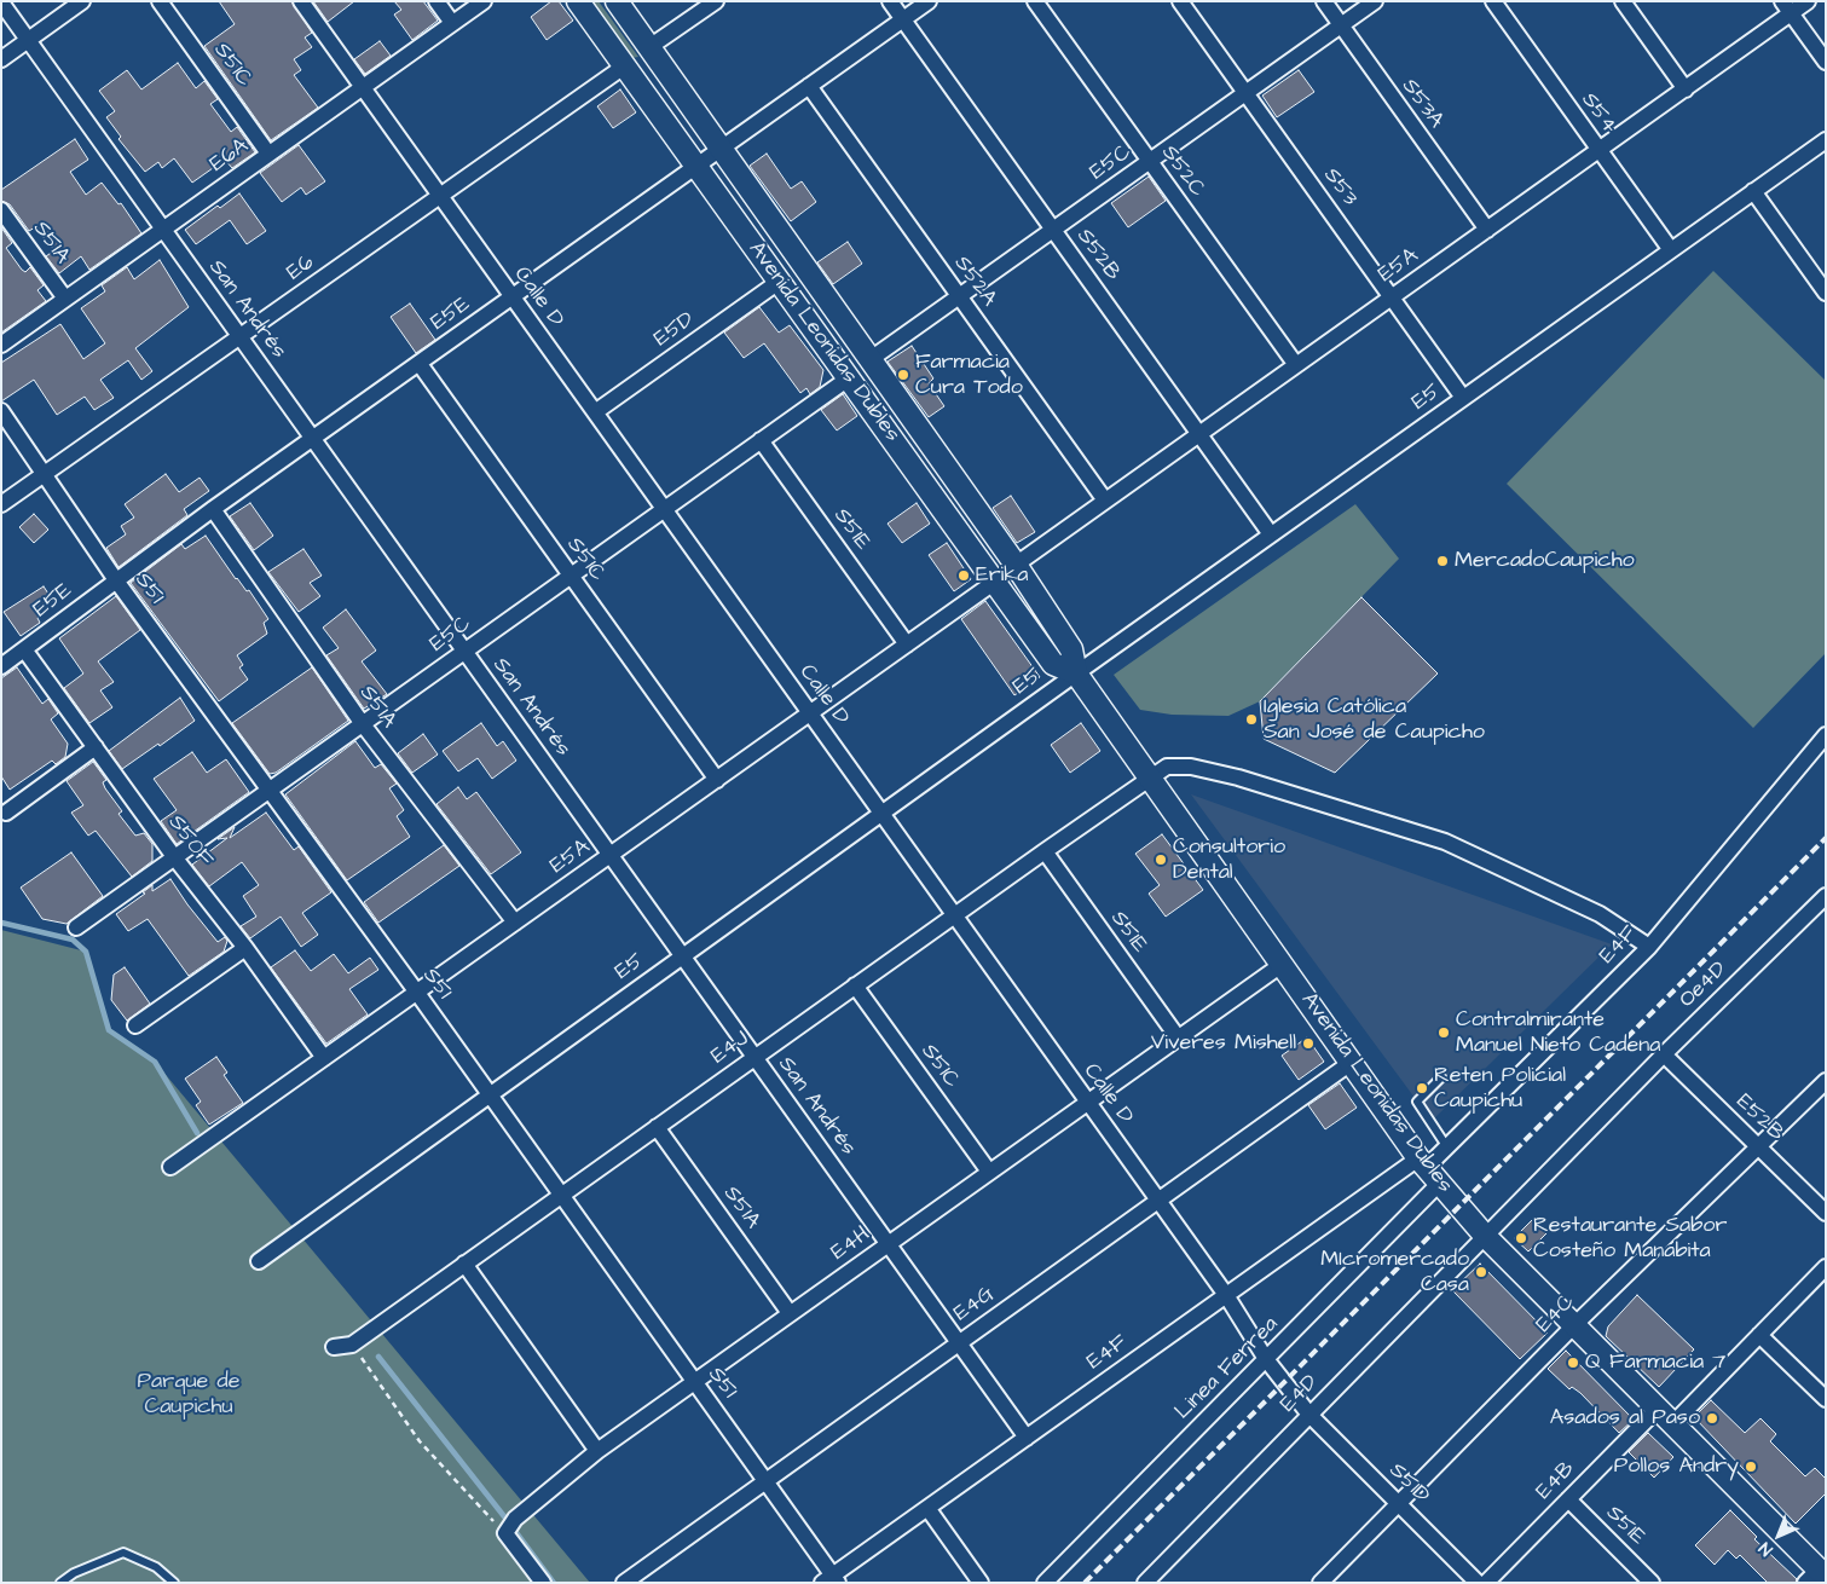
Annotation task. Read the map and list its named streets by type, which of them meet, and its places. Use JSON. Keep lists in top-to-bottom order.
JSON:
{
  "streets": {
    "main road": ["Avenida Leonidas Dubles"],
    "street": [
      "S51C",
      "S53A",
      "S54",
      "E6A",
      "E5C",
      "S52C",
      "S53",
      "S51A",
      "S52B",
      "E5A",
      "E6",
      "S52A",
      "Calle D",
      "San Andrés",
      "E5E",
      "E5D",
      "E5",
      "S51E",
      "S51",
      "S50F",
      "E4F",
      "Oe4D",
      "E4J",
      "E52B",
      "E4H",
      "E4G",
      "E4C",
      "Linea Ferrea",
      "E4D",
      "E4B",
      "S51D"
    ]
  },
  "crossings": [
    ["S51C", "E6A"],
    ["S51C", "E5C"],
    ["S51C", "E5A"],
    ["S51C", "E5E"],
    ["S51C", "E4J"],
    ["S51C", "E4H"],
    ["S53A", "E5C"],
    ["S53A", "E5A"],
    ["S54", "E5A"],
    ["S54", "E5"],
    ["E6A", "S51A"],
    ["E6A", "Calle D"],
    ["E6A", "San Andrés"],
    ["E5C", "S52C"],
    ["E5C", "S53"],
    ["E5C", "S51A"],
    ["E5C", "S52B"],
    ["E5C", "S52A"],
    ["E5C", "Calle D"],
    ["E5C", "San Andrés"],
    ["E5C", "Avenida Leonidas Dubles"],
    ["E5C", "S51E"],
    ["E5C", "S51"],
    ["E5C", "S50F"],
    ["S52C", "E5A"],
    ["S53", "E5A"],
    ["S53", "E5"],
    ["S51A", "E5A"],
    ["S51A", "E5E"],
    ["S51A", "E4J"],
    ["S51A", "E4H"],
    ["S52B", "E5A"],
    ["S52B", "E5E"],
    ["S52B", "E5"],
    ["E5A", "S52A"],
    ["E5A", "Calle D"],
    ["E5A", "San Andrés"],
    ["E5A", "Avenida Leonidas Dubles"],
    ["E5A", "S51E"],
    ["E5A", "S51"],
    ["E5A", "S50F"],
    ["E6", "Calle D"],
    ["E6", "San Andrés"],
    ["E6", "Avenida Leonidas Dubles"],
    ["E6", "S51"],
    ["S52A", "E5E"],
    ["Calle D", "E5E"],
    ["Calle D", "E5D"],
    ["Calle D", "E5"],
    ["Calle D", "E4F"],
    ["Calle D", "E4J"],
    ["Calle D", "E4H"],
    ["Calle D", "E4G"],
    ["Calle D", "Linea Ferrea"],
    ["Calle D", "E4D"],
    ["Calle D", "S51D"],
    ["San Andrés", "E5E"],
    ["San Andrés", "E5"],
    ["San Andrés", "E4F"],
    ["San Andrés", "E4J"],
    ["San Andrés", "E4H"],
    ["San Andrés", "E4G"],
    ["E5E", "Avenida Leonidas Dubles"],
    ["E5E", "S51"],
    ["E5E", "S50F"],
    ["E5D", "Avenida Leonidas Dubles"],
    ["Avenida Leonidas Dubles", "E5"],
    ["Avenida Leonidas Dubles", "E4F"],
    ["Avenida Leonidas Dubles", "Oe4D"],
    ["Avenida Leonidas Dubles", "E4J"],
    ["Avenida Leonidas Dubles", "E4H"],
    ["Avenida Leonidas Dubles", "E4G"],
    ["Avenida Leonidas Dubles", "E4C"],
    ["Avenida Leonidas Dubles", "Linea Ferrea"],
    ["Avenida Leonidas Dubles", "E4D"],
    ["Avenida Leonidas Dubles", "E4B"],
    ["E5", "S51"],
    ["S51E", "E4J"],
    ["S51E", "E4H"],
    ["S51E", "E4B"],
    ["S51", "E4F"],
    ["S51", "E4J"],
    ["S51", "E4H"],
    ["S51", "E4G"],
    ["E4F", "E4J"],
    ["E4F", "Linea Ferrea"],
    ["Oe4D", "E52B"],
    ["Oe4D", "E4D"],
    ["E52B", "E4C"],
    ["E4C", "S51D"],
    ["E4D", "S51D"]
  ],
  "parks": ["Parque de Caupichu"],
  "places": [
    "Farmacia Cura Todo",
    "MercadoCaupicho",
    "Erika",
    "Iglesia Católica San José de Caupicho",
    "Consultorio Dental",
    "Contralmirante Manuel Nieto Cadena",
    "Viveres Mishell",
    "Reten Policial Caupichu",
    "Restaurante Sabor Costeño Manabita",
    "MIcromercado Casa",
    "Q Farmacia 7",
    "Asados al Paso",
    "Pollos Andry"
  ],
  "north": "bottom left"
}
